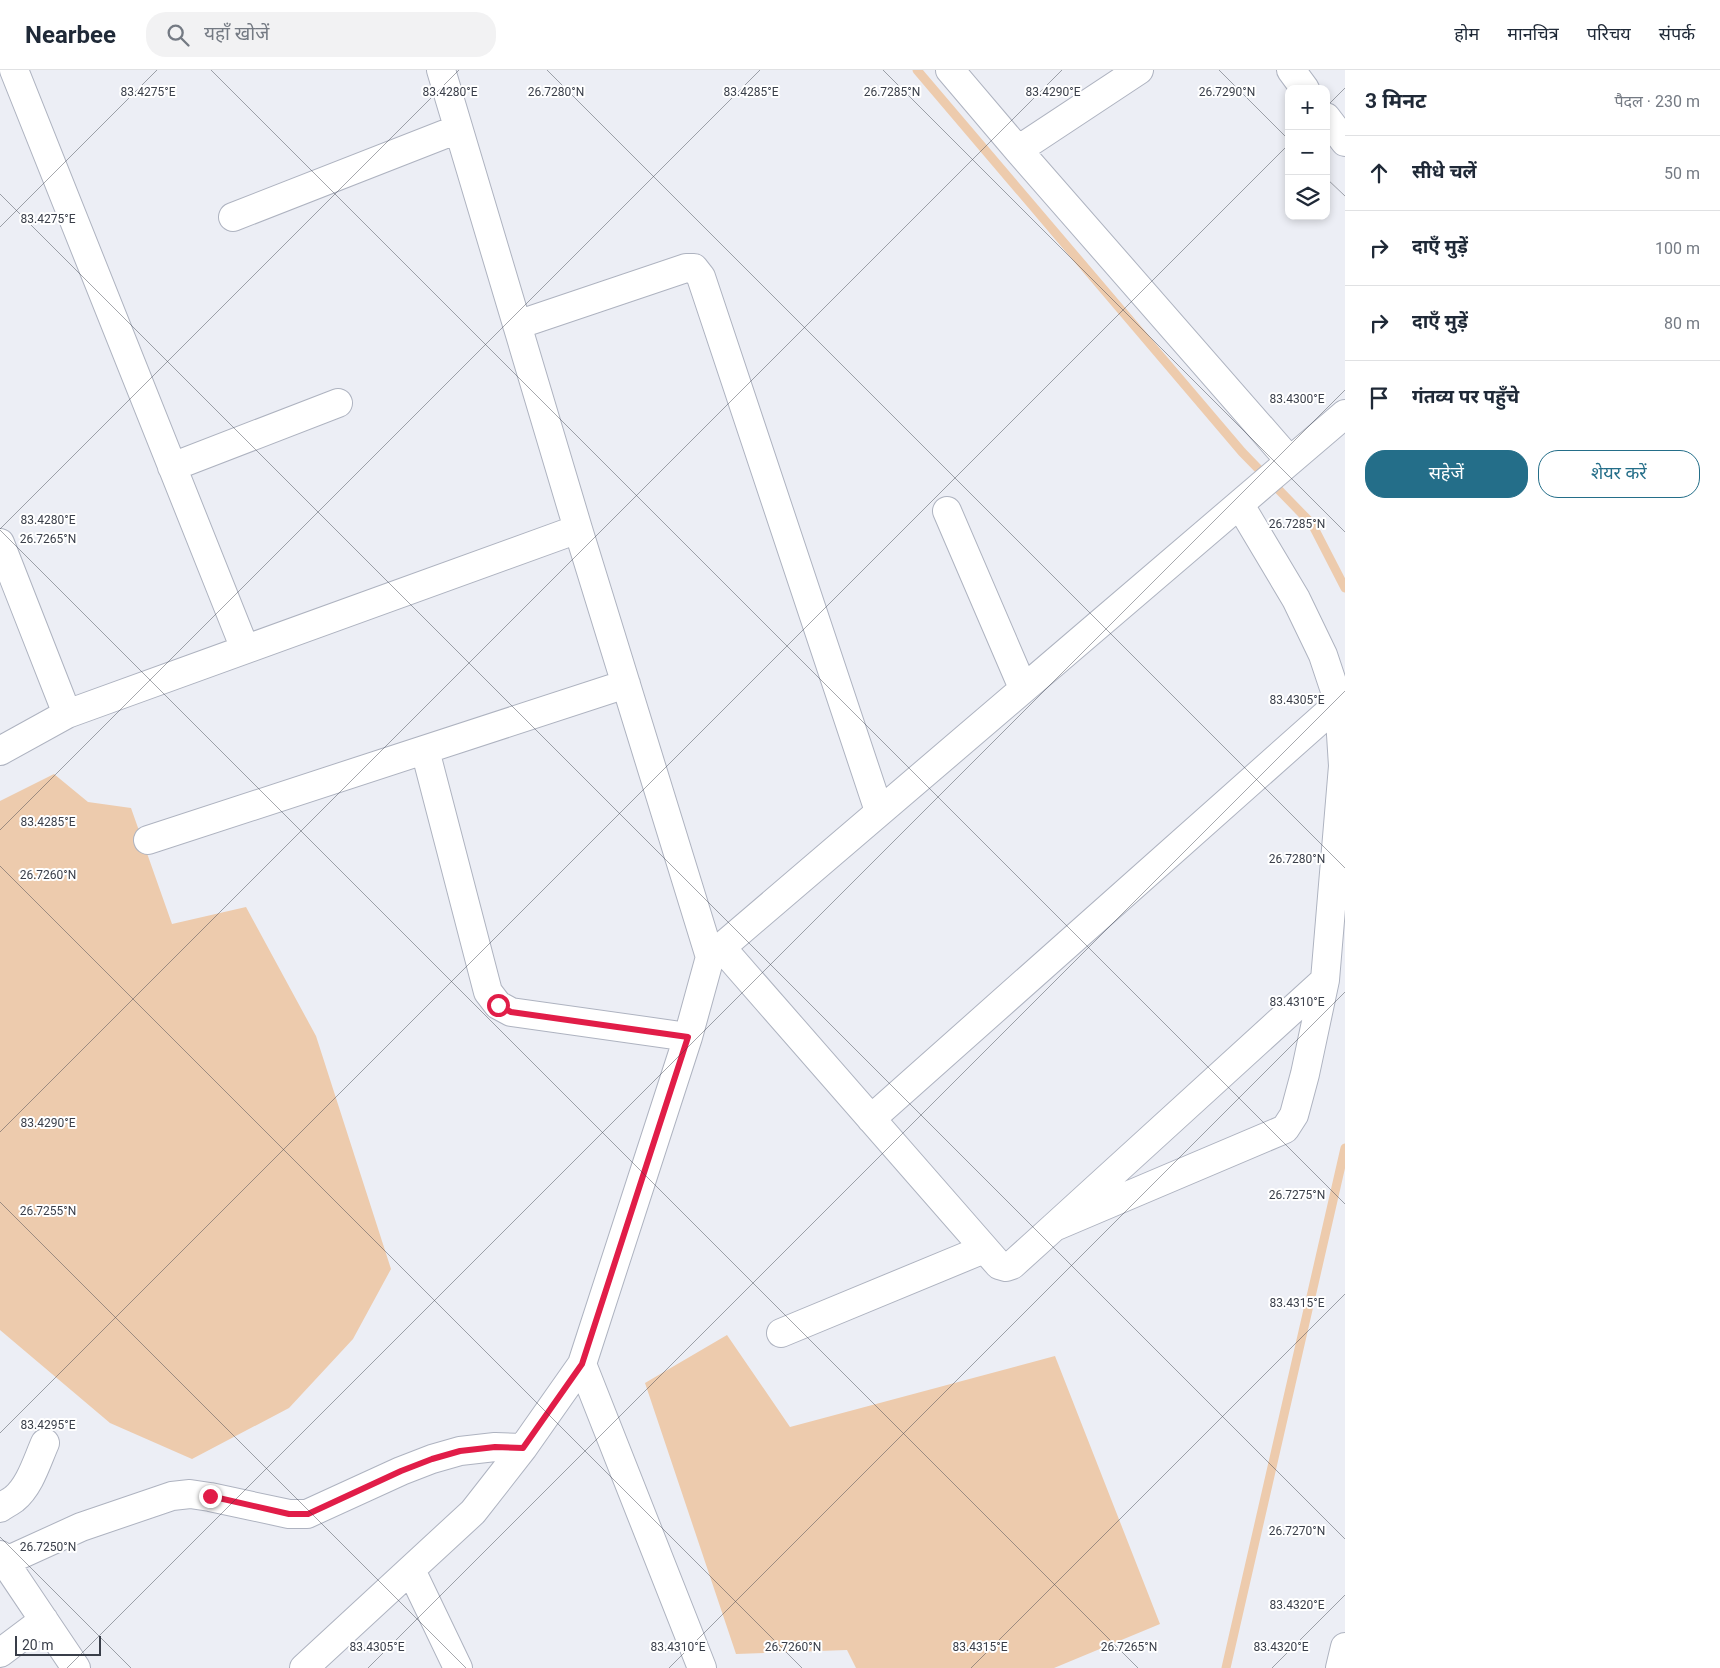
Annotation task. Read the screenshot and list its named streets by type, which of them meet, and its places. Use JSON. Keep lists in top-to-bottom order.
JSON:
{
  "scale_bar": "20 m",
  "page": {
    "header": "Nearbee",
    "search": "यहाँ खोजें",
    "nav": [
      "होम",
      "मानचित्र",
      "परिचय",
      "संपर्क"
    ],
    "heading": ["3 मिनट", "पैदल · 230 m"],
    "map_buttons": ["+", "−"],
    "list": [
      ["सीधे चलें", "50 m"],
      ["दाएँ मुड़ें", "100 m"],
      ["दाएँ मुड़ें", "80 m"],
      "गंतव्य पर पहुँचे"
    ],
    "buttons": ["सहेजें", "शेयर करें"],
    "scale": "20 m"
  },
  "coordinates": [
    "83.4275°E",
    "83.4280°E",
    "26.7280°N",
    "83.4285°E",
    "26.7285°N",
    "83.4290°E",
    "26.7290°N",
    "83.4300°E",
    "26.7265°N",
    "83.4305°E",
    "26.7260°N",
    "83.4310°E",
    "26.7275°N",
    "26.7255°N",
    "83.4315°E",
    "83.4295°E",
    "26.7270°N",
    "26.7250°N",
    "83.4320°E"
  ]
}
